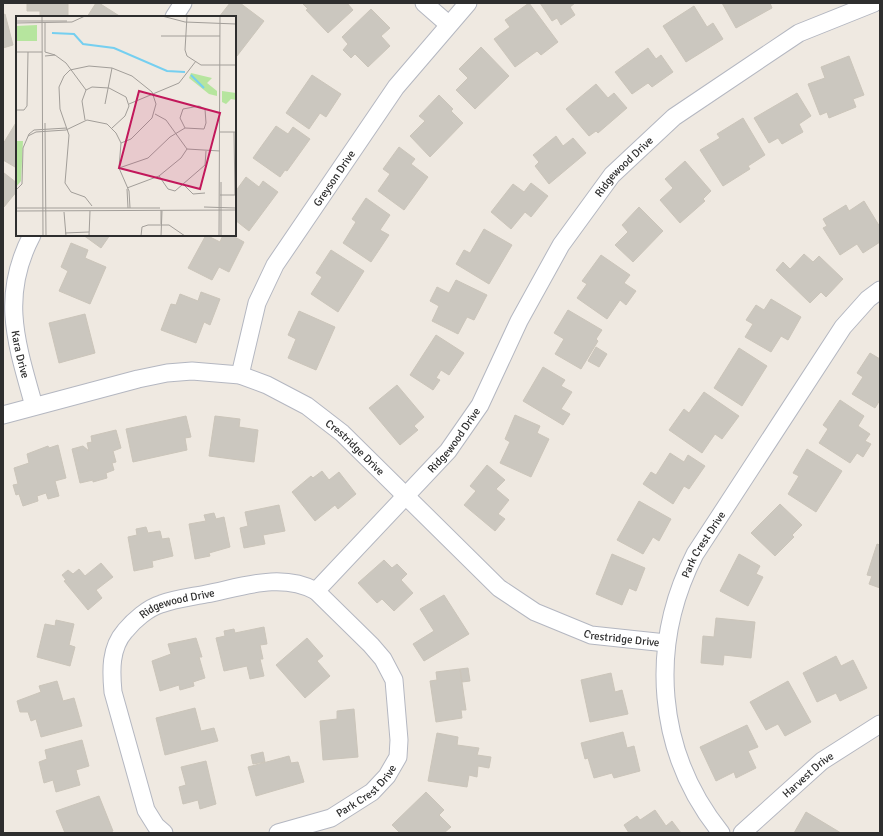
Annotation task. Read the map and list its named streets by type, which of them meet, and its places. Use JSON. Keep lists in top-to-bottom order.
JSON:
{
  "streets": {
    "street": [
      "Ridgewood Drive",
      "Greyson Drive",
      "Kara Drive",
      "Crestridge Drive",
      "Park Crest Drive",
      "Harvest Drive"
    ]
  },
  "crossings": [
    ["Ridgewood Drive", "Crestridge Drive"],
    ["Ridgewood Drive", "Park Crest Drive"],
    ["Greyson Drive", "Crestridge Drive"],
    ["Kara Drive", "Crestridge Drive"],
    ["Crestridge Drive", "Park Crest Drive"]
  ]
}
